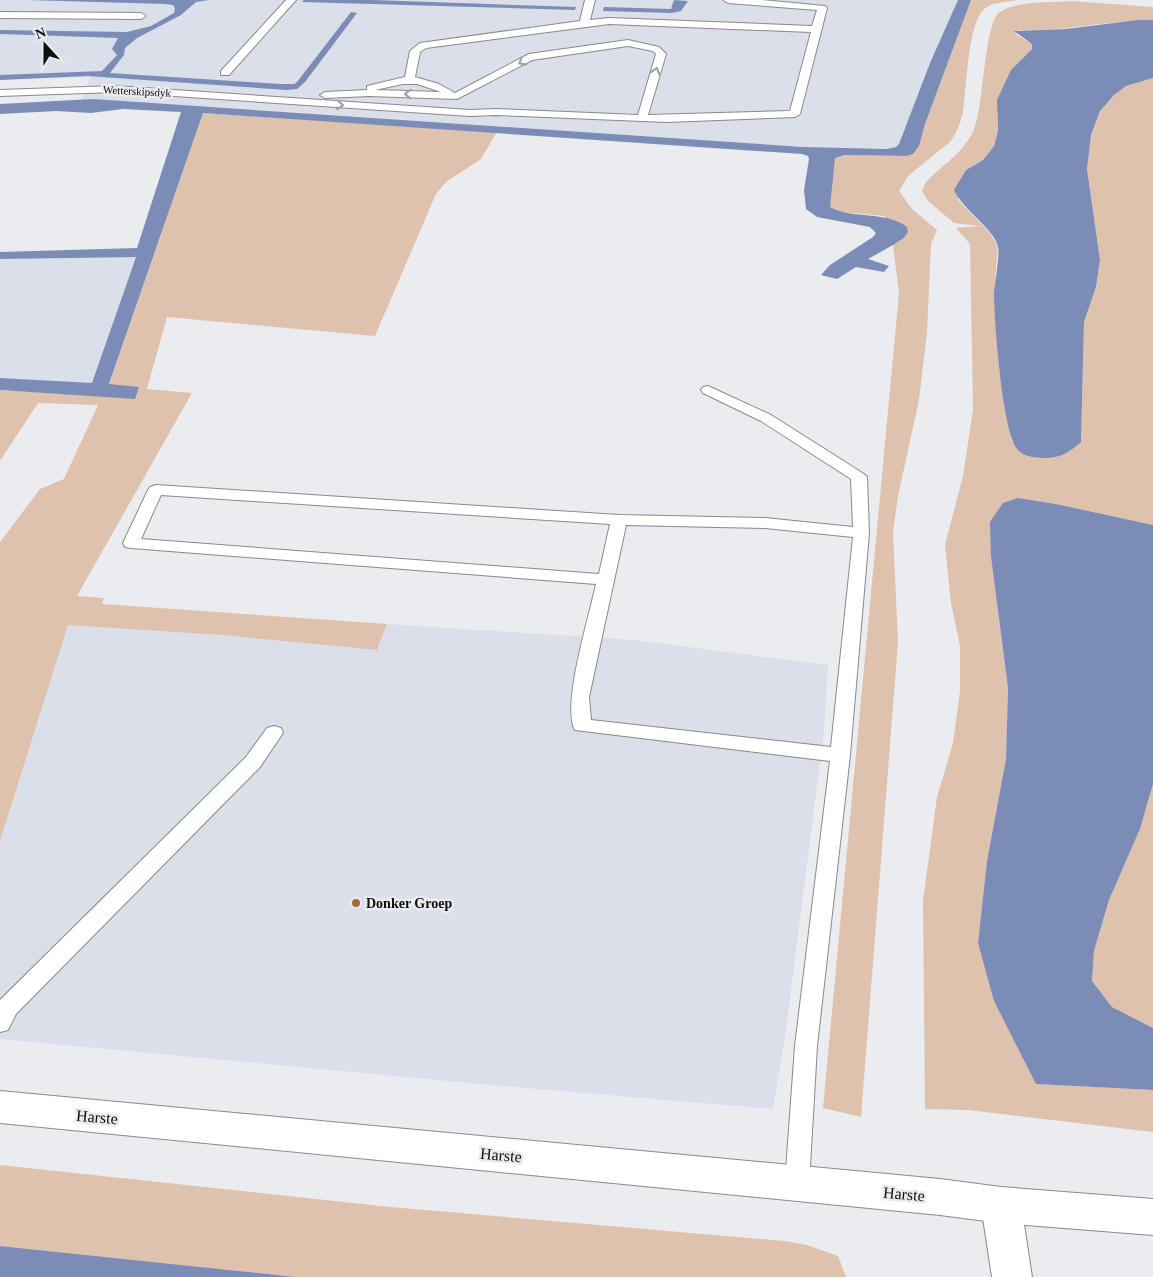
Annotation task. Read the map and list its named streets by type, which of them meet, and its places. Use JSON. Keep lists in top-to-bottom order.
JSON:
{
  "streets": {
    "street": ["Harste"],
    "lane": ["Wetterskipsdyk"]
  },
  "places": ["Donker Groep"],
  "north": "top"
}
